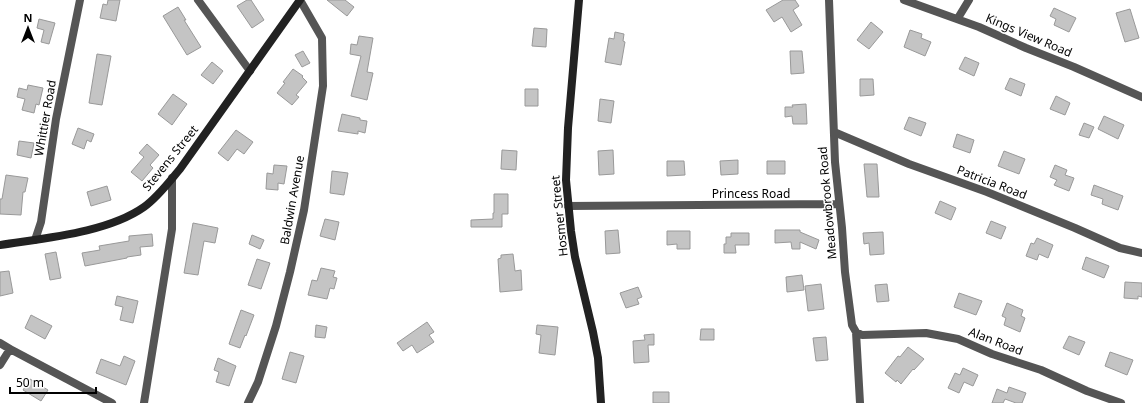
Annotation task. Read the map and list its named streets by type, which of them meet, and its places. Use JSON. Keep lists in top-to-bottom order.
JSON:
{
  "streets": {
    "street": [
      "Kings View Road",
      "Whittier Road",
      "Stevens Street",
      "Patricia Road",
      "Princess Road",
      "Baldwin Avenue",
      "Meadowbrook Road",
      "Hosmer Street",
      "Alan Road"
    ]
  },
  "crossings": [
    ["Whittier Road", "Stevens Street"],
    ["Stevens Street", "Baldwin Avenue"],
    ["Patricia Road", "Meadowbrook Road"],
    ["Princess Road", "Meadowbrook Road"],
    ["Princess Road", "Hosmer Street"],
    ["Meadowbrook Road", "Alan Road"]
  ],
  "scale_bar": "50 m",
  "north": "top"
}
